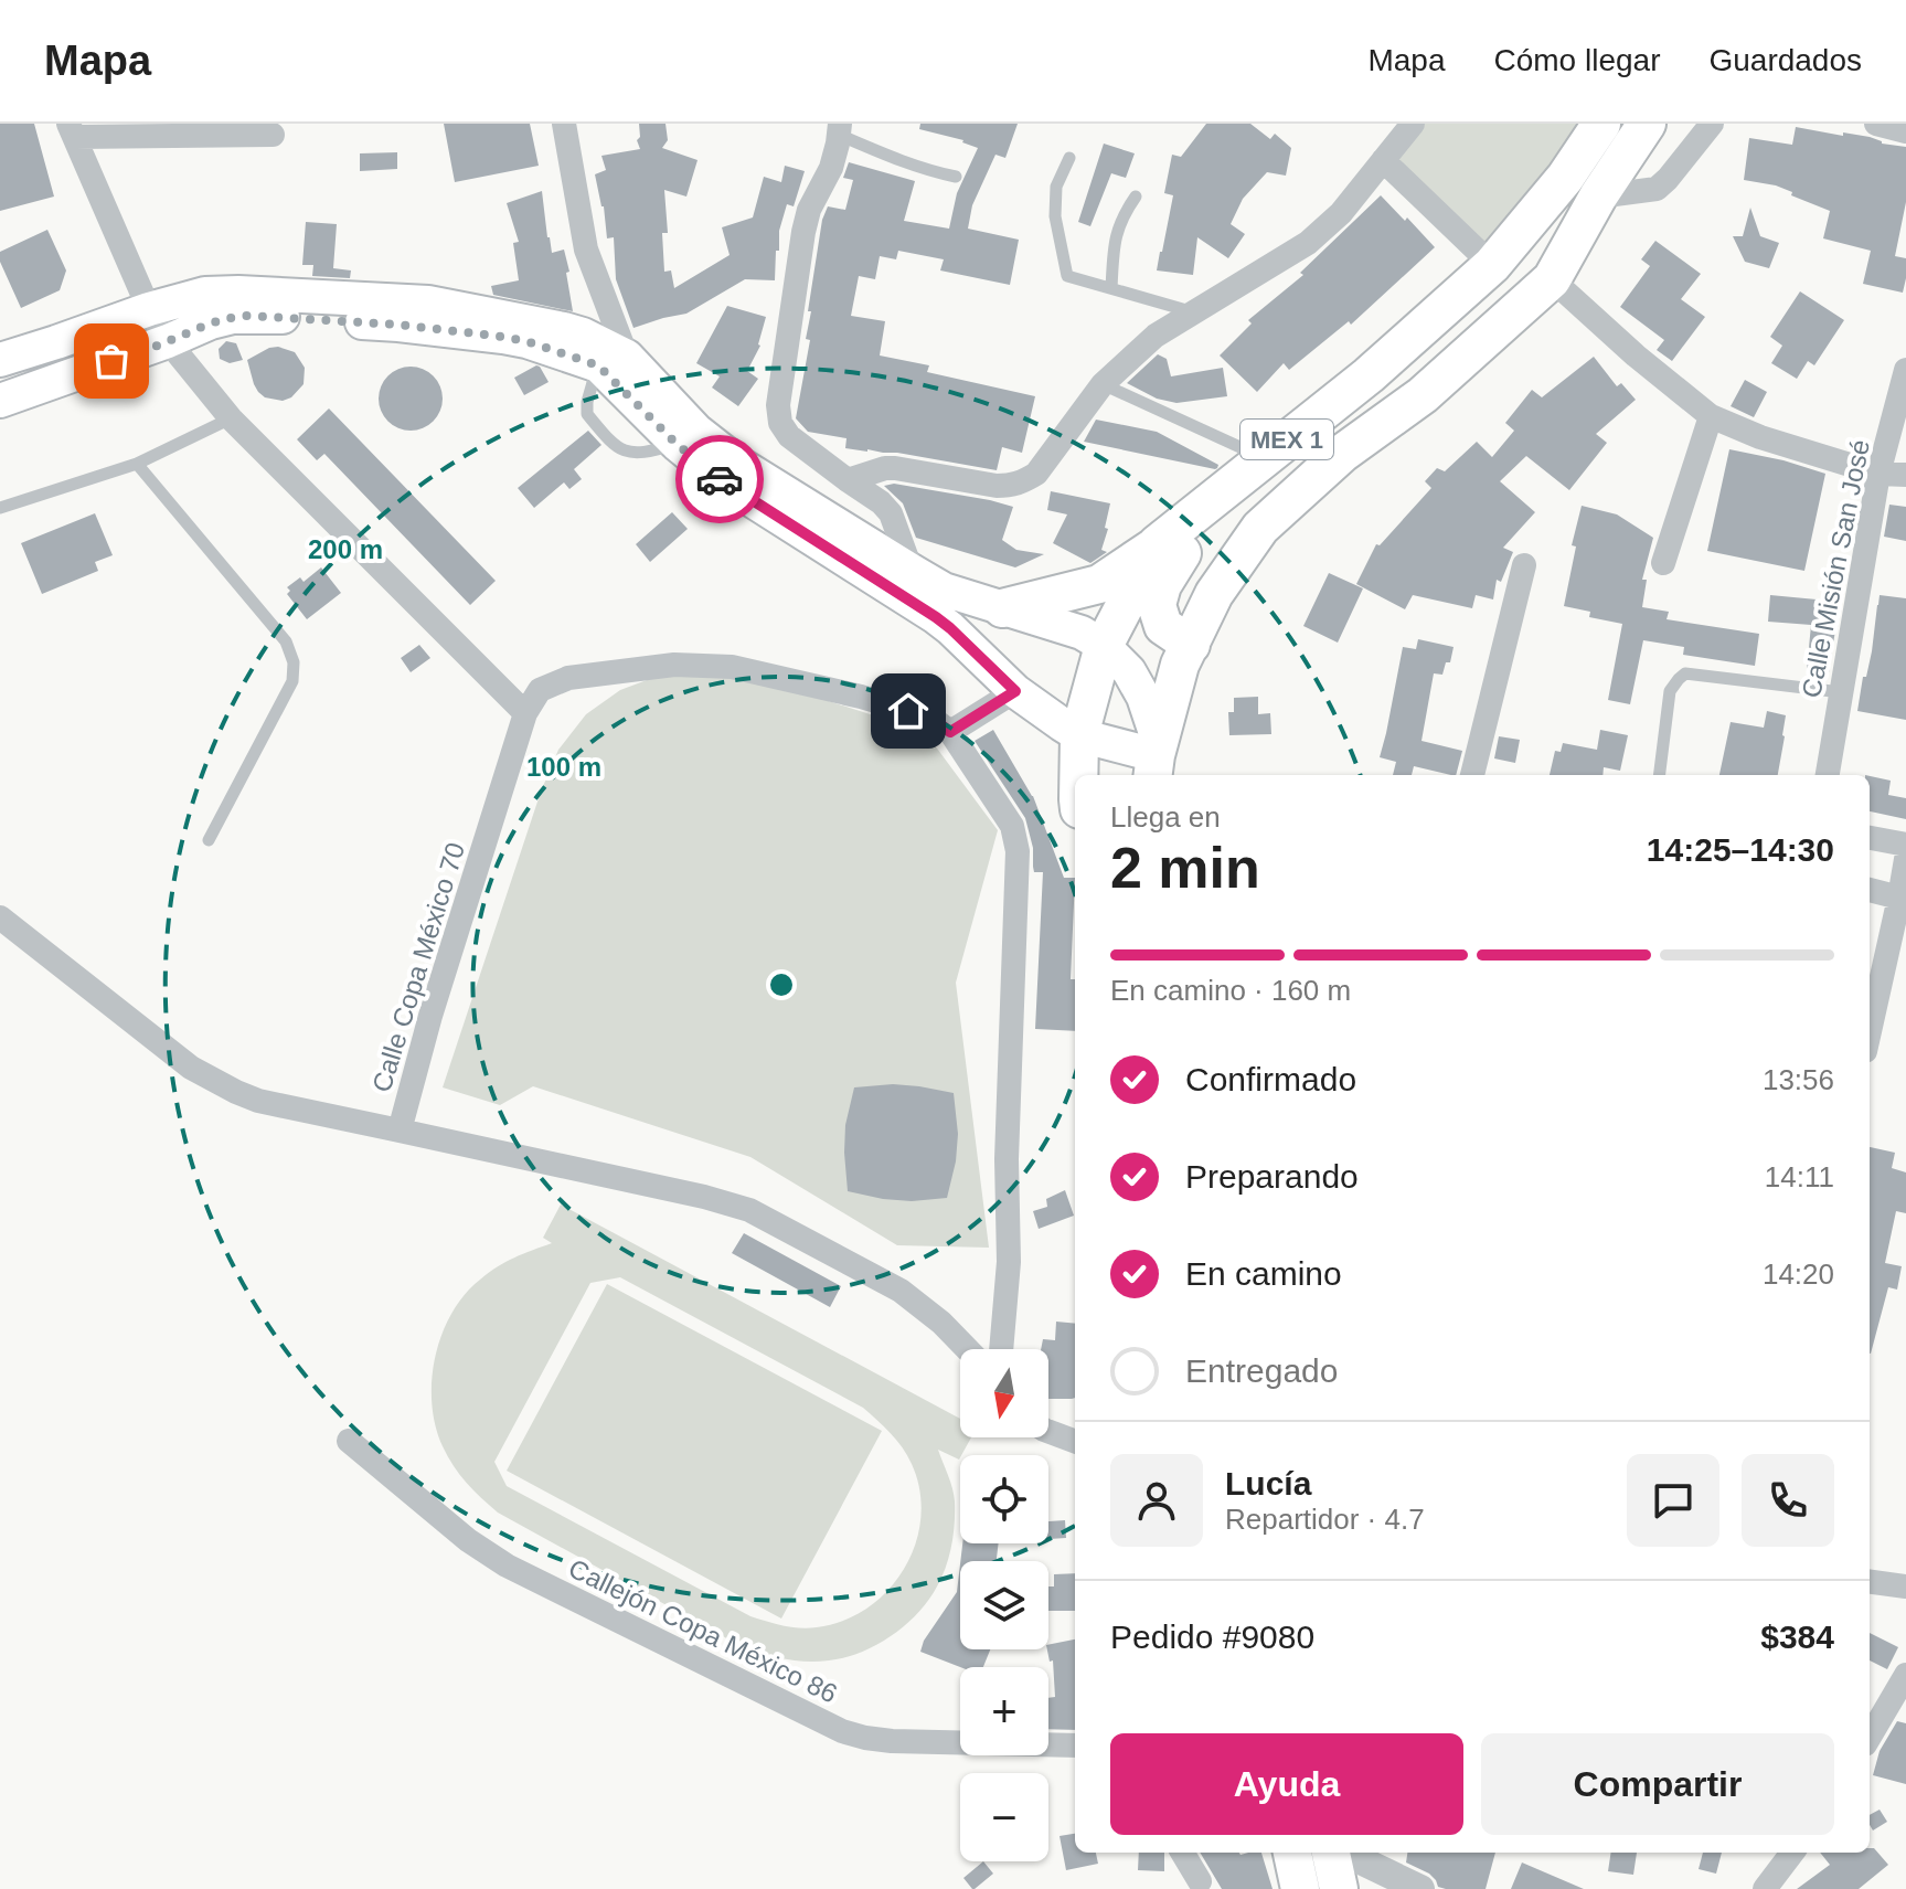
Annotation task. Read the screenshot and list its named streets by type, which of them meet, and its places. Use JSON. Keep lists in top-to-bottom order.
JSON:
{
  "streets": {
    "main road": ["MEX 1"],
    "street": ["Calle Misión San José", "Calle Copa México 70", "Callejón Copa México 86"]
  },
  "north": "bottom",
  "page": {
    "header": "Mapa",
    "nav": ["Mapa", "Cómo llegar", "Guardados"],
    "heading": ["2 min", "Llega en", "14:25–14:30"],
    "panel": [
      "Lucía",
      "Repartidor · 4.7",
      "Pedido #9080",
      "$384"
    ],
    "bar": "En camino · 160 m",
    "list": [
      ["Confirmado", "13:56"],
      ["Preparando", "14:11"],
      ["En camino", "14:20"],
      "Entregado"
    ],
    "map_buttons": ["+", "−"],
    "buttons": ["Ayuda", "Compartir"]
  },
  "rings": ["200 m", "100 m"]
}
